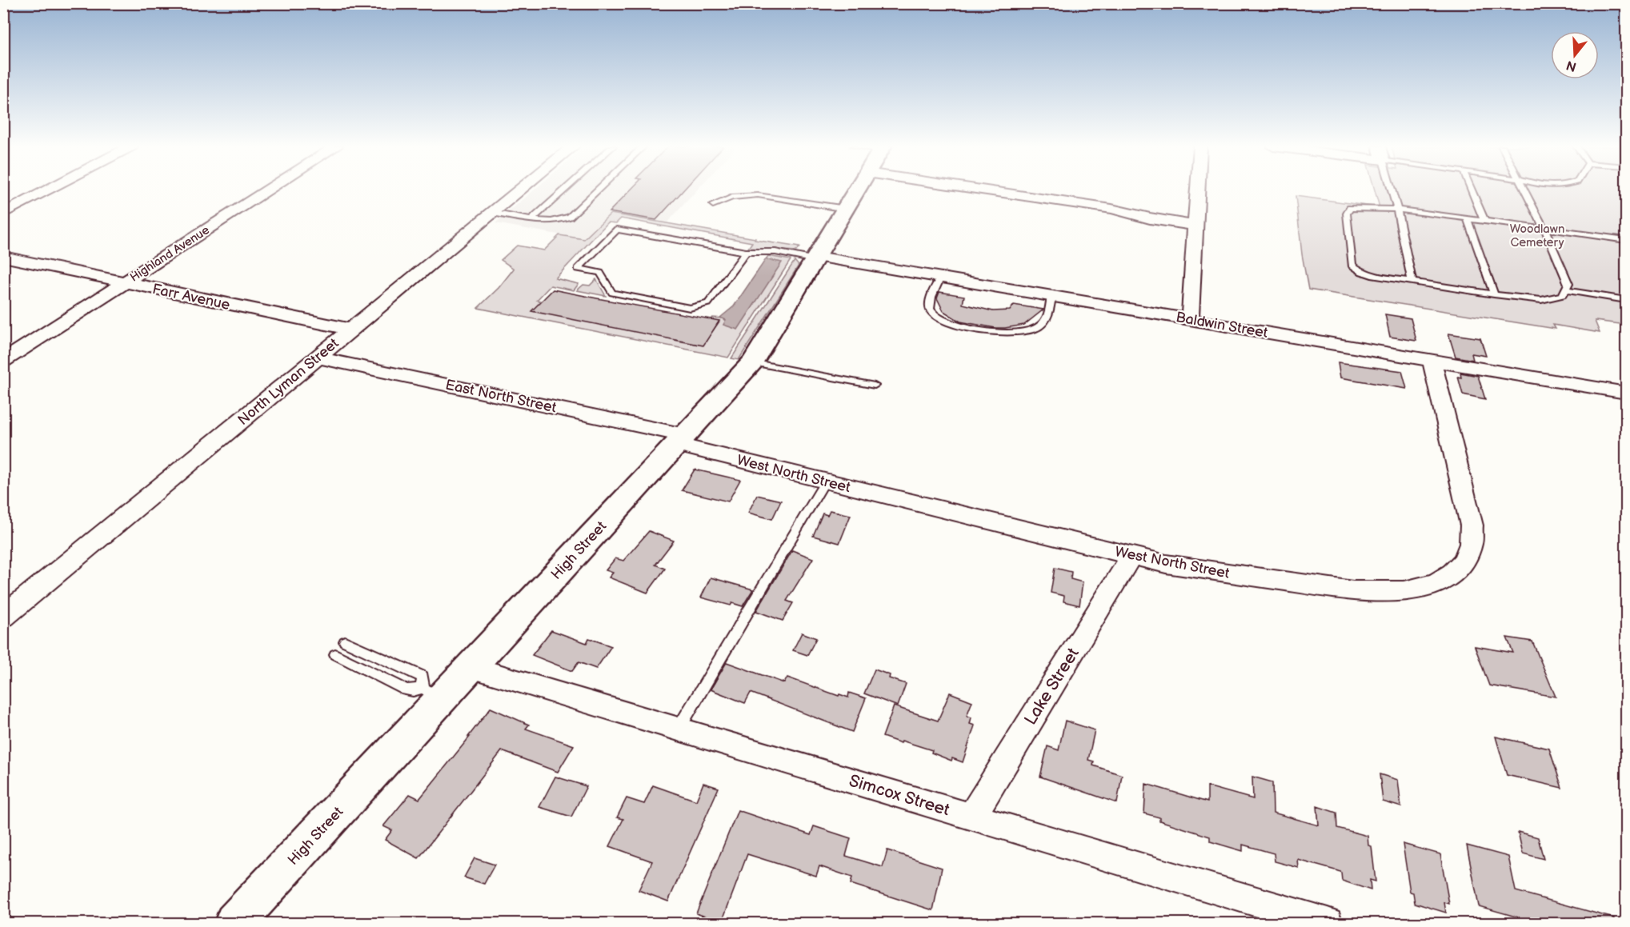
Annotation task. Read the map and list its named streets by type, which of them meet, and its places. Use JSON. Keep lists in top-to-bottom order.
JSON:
{
  "streets": {
    "main road": ["High Street"],
    "street": [
      "Highland Avenue",
      "Farr Avenue",
      "Baldwin Street",
      "North Lyman Street",
      "East North Street",
      "West North Street",
      "Lake Street",
      "Simcox Street"
    ]
  },
  "crossings": [
    ["Highland Avenue", "Farr Avenue"],
    ["Farr Avenue", "North Lyman Street"],
    ["Baldwin Street", "West North Street"],
    ["Baldwin Street", "High Street"],
    ["North Lyman Street", "East North Street"],
    ["East North Street", "West North Street"],
    ["East North Street", "High Street"],
    ["West North Street", "High Street"],
    ["West North Street", "Lake Street"],
    ["High Street", "Simcox Street"],
    ["Lake Street", "Simcox Street"]
  ],
  "parks": ["Woodlawn Cemetery"],
  "north": "bottom"
}
